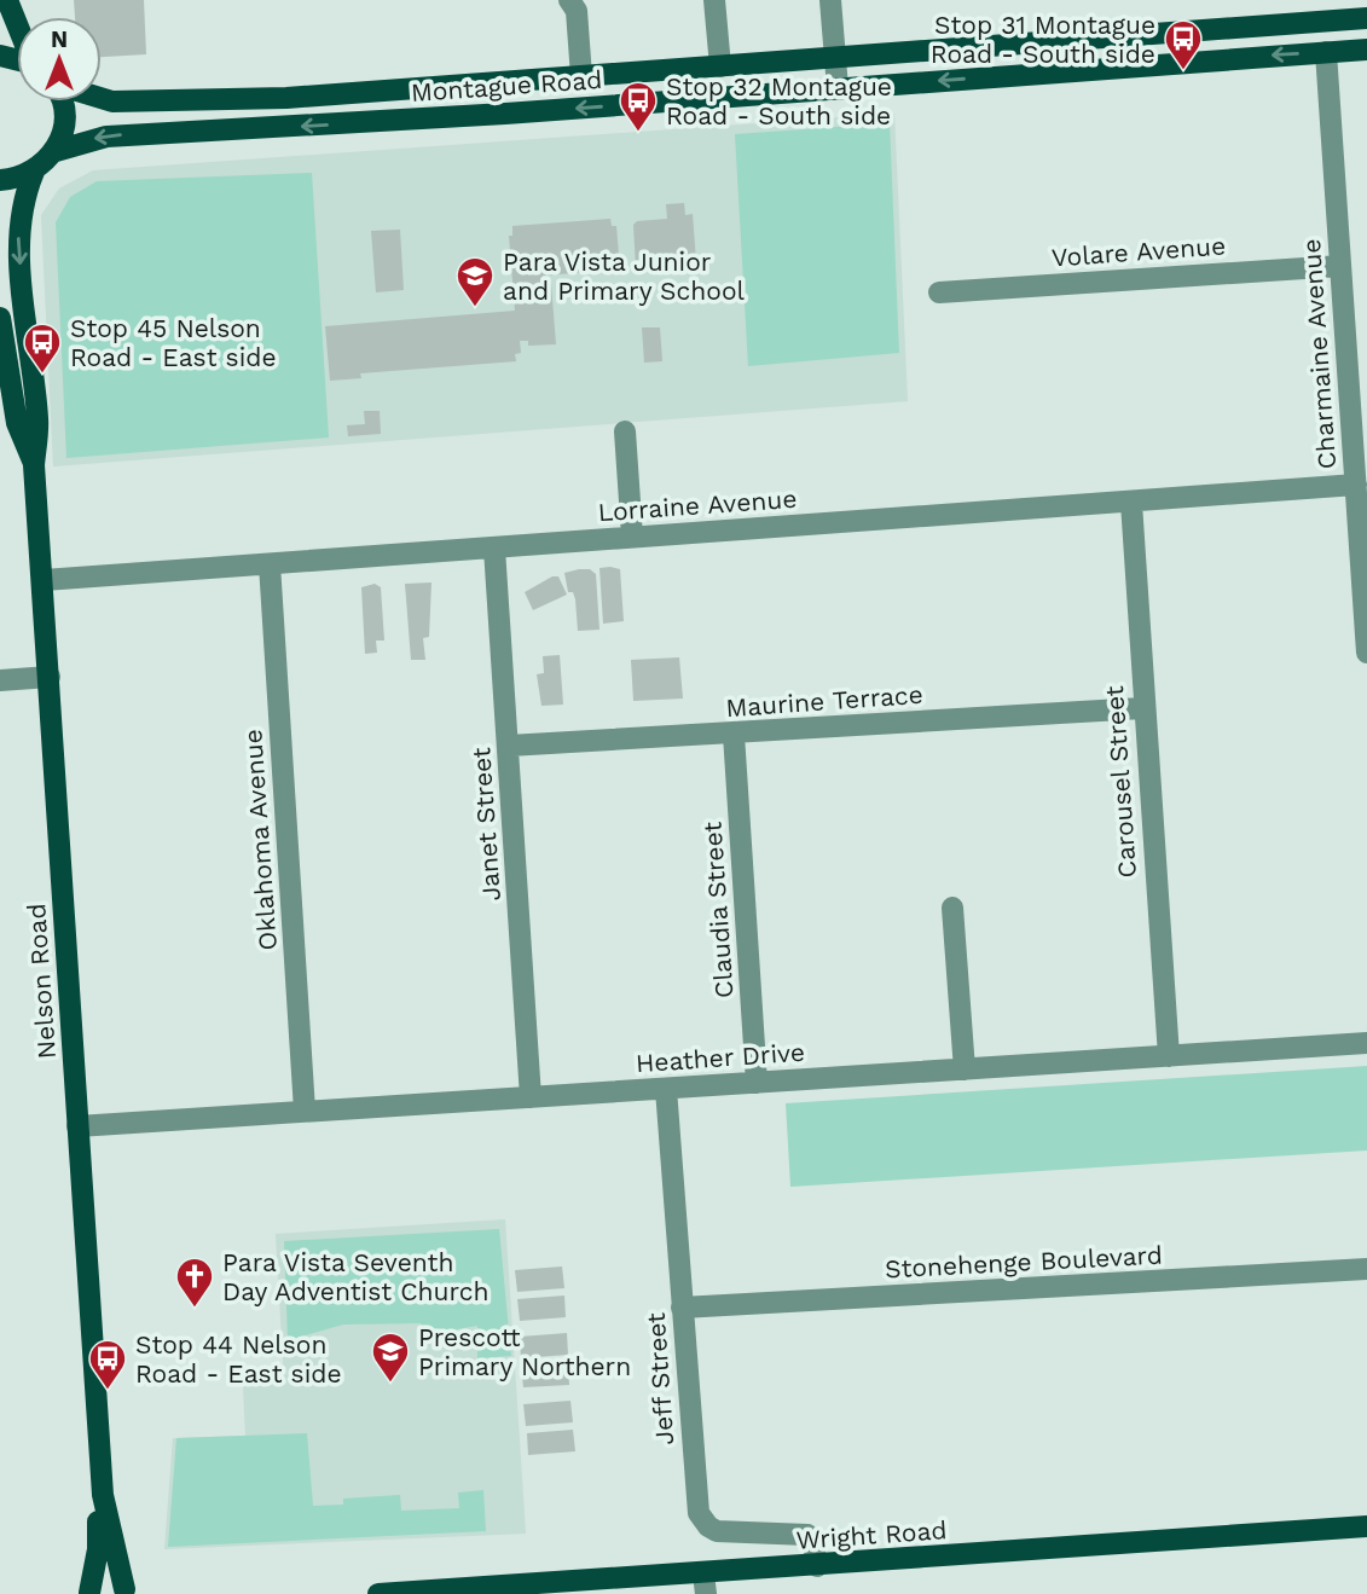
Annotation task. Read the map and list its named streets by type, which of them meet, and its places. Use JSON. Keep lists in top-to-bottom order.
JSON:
{
  "streets": {
    "main road": ["Montague Road", "Nelson Road", "Wright Road"],
    "street": [
      "Volare Avenue",
      "Charmaine Avenue",
      "Lorraine Avenue",
      "Maurine Terrace",
      "Carousel Street",
      "Janet Street",
      "Oklahoma Avenue",
      "Claudia Street",
      "Heather Drive",
      "Stonehenge Boulevard",
      "Jeff Street"
    ]
  },
  "crossings": [
    ["Montague Road", "Charmaine Avenue"],
    ["Volare Avenue", "Charmaine Avenue"],
    ["Charmaine Avenue", "Lorraine Avenue"],
    ["Lorraine Avenue", "Carousel Street"],
    ["Lorraine Avenue", "Janet Street"],
    ["Lorraine Avenue", "Oklahoma Avenue"],
    ["Lorraine Avenue", "Nelson Road"],
    ["Maurine Terrace", "Carousel Street"],
    ["Maurine Terrace", "Janet Street"],
    ["Maurine Terrace", "Claudia Street"],
    ["Carousel Street", "Heather Drive"],
    ["Janet Street", "Heather Drive"],
    ["Oklahoma Avenue", "Heather Drive"],
    ["Claudia Street", "Heather Drive"],
    ["Nelson Road", "Heather Drive"],
    ["Heather Drive", "Jeff Street"],
    ["Stonehenge Boulevard", "Jeff Street"],
    ["Jeff Street", "Wright Road"]
  ],
  "places": {
    "bus stop": [
      "Stop 31 Montague Road - South side",
      "Stop 32 Montague Road - South side",
      "Stop 45 Nelson Road - East side",
      "Stop 44 Nelson Road - East side"
    ],
    "school or university": ["Para Vista Junior and Primary School", "Prescott Primary Northern"],
    "church": ["Para Vista Seventh Day Adventist Church"]
  },
  "north": "top"
}
